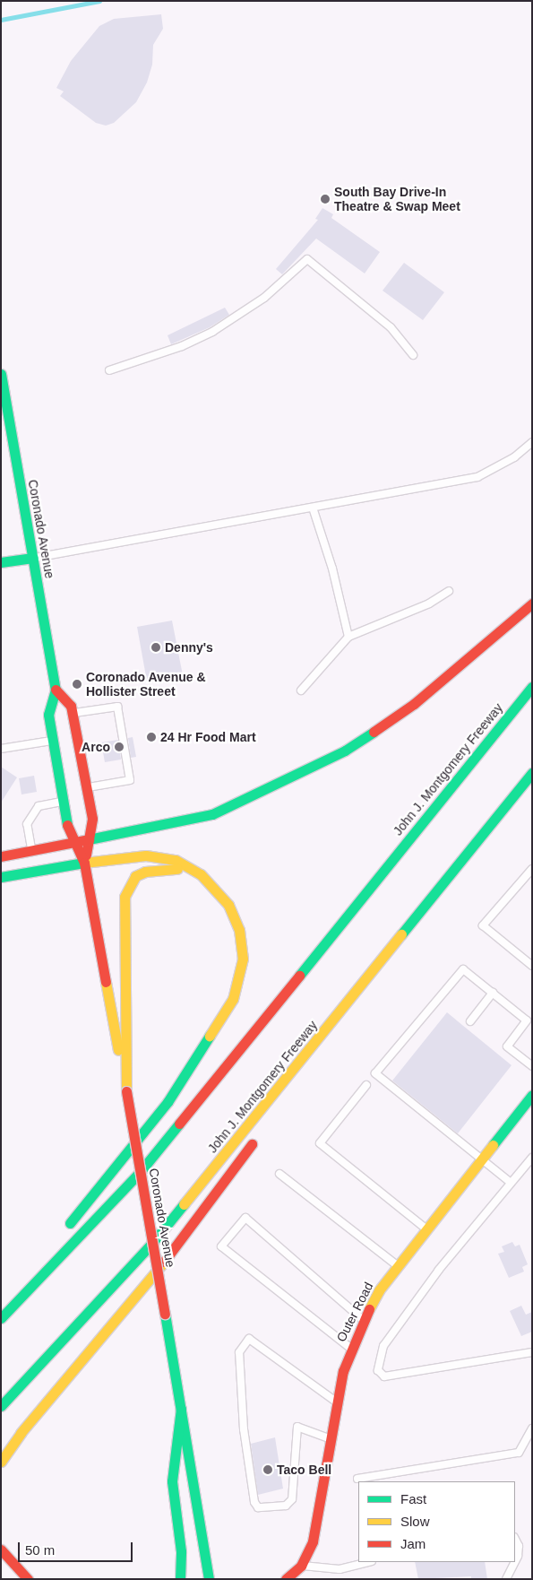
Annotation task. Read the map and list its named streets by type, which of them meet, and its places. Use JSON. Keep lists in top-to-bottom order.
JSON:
{
  "streets": {
    "main road": ["Coronado Avenue", "John J. Montgomery Freeway", "Outer Road"]
  },
  "places": [
    "South Bay Drive-In Theatre & Swap Meet",
    "Denny's",
    "Coronado Avenue & Hollister Street",
    "24 Hr Food Mart",
    "Arco",
    "Taco Bell"
  ],
  "legend": ["Fast", "Slow", "Jam"],
  "scale_bar": "50 m"
}
